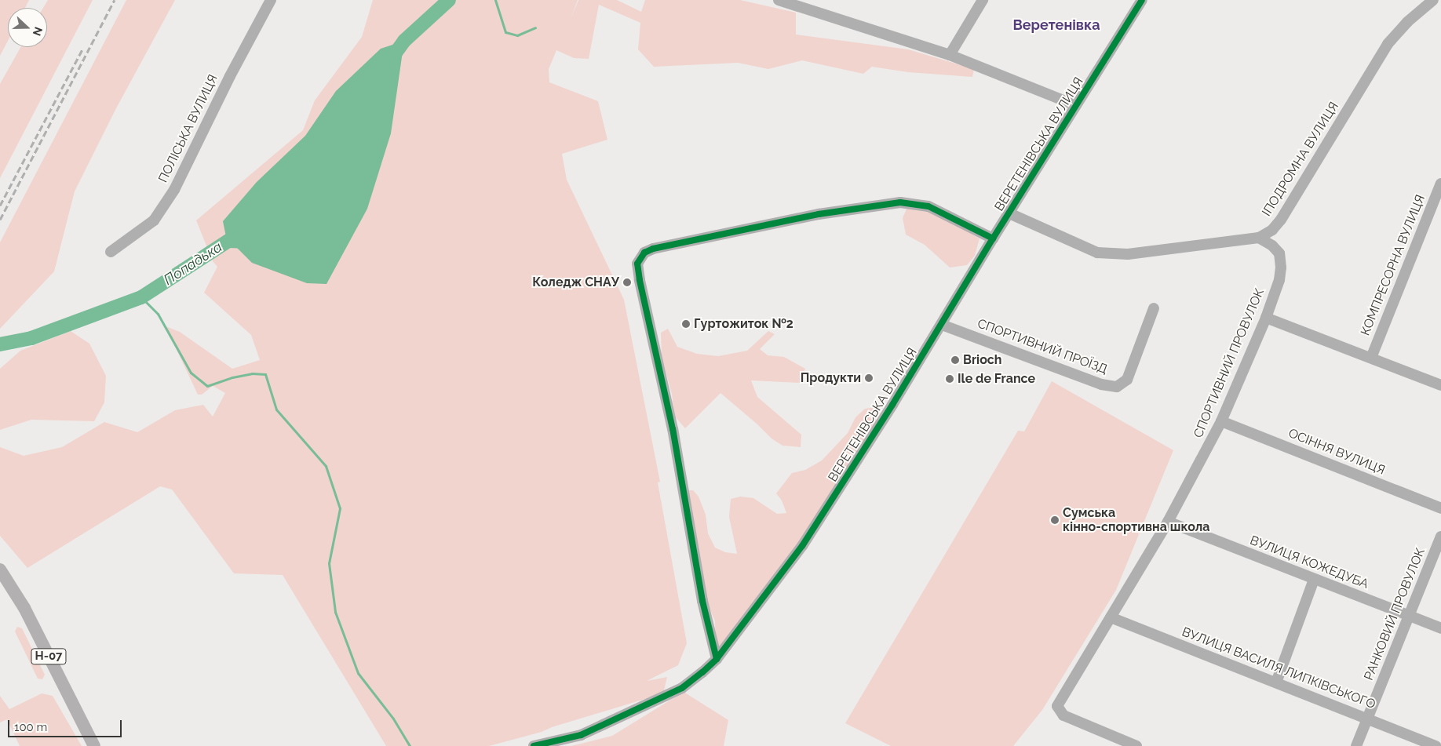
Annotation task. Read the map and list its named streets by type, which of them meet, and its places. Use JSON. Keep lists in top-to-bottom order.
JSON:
{
  "streets": {
    "main road": ["Н-07"],
    "street": [
      "ПОЛІСЬКА ВУЛИЦЯ",
      "ВЕРЕТЕНІВСЬКА ВУЛИЦЯ",
      "ІПОДРОМНА ВУЛИЦЯ",
      "КОМПРЕСОРНА ВУЛИЦЯ",
      "СПОРТИВНИЙ ПРОЇЗД",
      "СПОРТИВНИЙ ПРОВУЛОК",
      "ОСІННЯ ВУЛИЦЯ",
      "ВУЛИЦЯ КОЖЕДУБА",
      "РАНКОВИЙ ПРОВУЛОК",
      "ВУЛИЦЯ ВАСИЛЯ ЛИПКІВСЬКОГО"
    ]
  },
  "crossings": [
    ["ВЕРЕТЕНІВСЬКА ВУЛИЦЯ", "ІПОДРОМНА ВУЛИЦЯ"],
    ["ВЕРЕТЕНІВСЬКА ВУЛИЦЯ", "СПОРТИВНИЙ ПРОЇЗД"],
    ["ІПОДРОМНА ВУЛИЦЯ", "СПОРТИВНИЙ ПРОВУЛОК"],
    ["СПОРТИВНИЙ ПРОВУЛОК", "ОСІННЯ ВУЛИЦЯ"],
    ["СПОРТИВНИЙ ПРОВУЛОК", "ВУЛИЦЯ КОЖЕДУБА"],
    ["СПОРТИВНИЙ ПРОВУЛОК", "ВУЛИЦЯ ВАСИЛЯ ЛИПКІВСЬКОГО"],
    ["ВУЛИЦЯ КОЖЕДУБА", "РАНКОВИЙ ПРОВУЛОК"],
    ["РАНКОВИЙ ПРОВУЛОК", "ВУЛИЦЯ ВАСИЛЯ ЛИПКІВСЬКОГО"]
  ],
  "districts": ["Веретенівка"],
  "water": ["Попадька"],
  "places": [
    "Коледж СНАУ",
    "Гуртожиток №2",
    "Brioch",
    "Продукти",
    "Ile de France",
    "Сумська кінно-спортивна школа"
  ],
  "scale_bar": "100 m",
  "north": "right"
}
